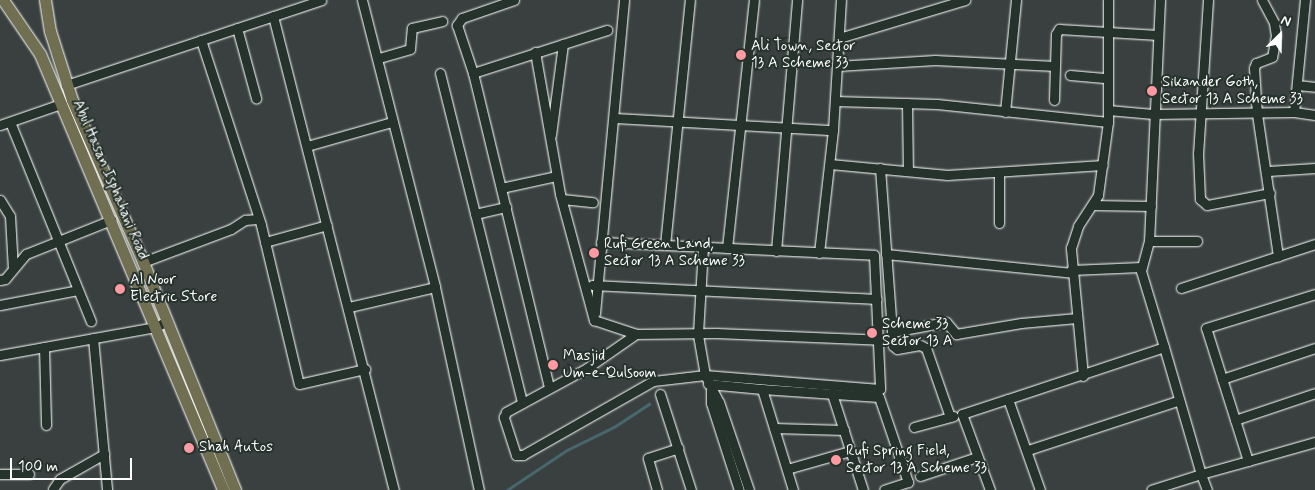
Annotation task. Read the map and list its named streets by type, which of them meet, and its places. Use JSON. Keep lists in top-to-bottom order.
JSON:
{
  "streets": {
    "main road": ["Abul Hasan Isphahani Road"]
  },
  "places": [
    "Ali Town, Sector 13 A Scheme 33",
    "Sikander Goth, Sector 13 A Scheme 33",
    "Rufi Green Land, Sector 13 A Scheme 33",
    "Al Noor Electric Store",
    "Scheme 33 Sector 13 A",
    "Masjid Um-e-Qulsoom",
    "Shah Autos",
    "Rufi Spring Field, Sector 13 A Scheme 33"
  ],
  "scale_bar": "100 m",
  "north": "top right"
}
